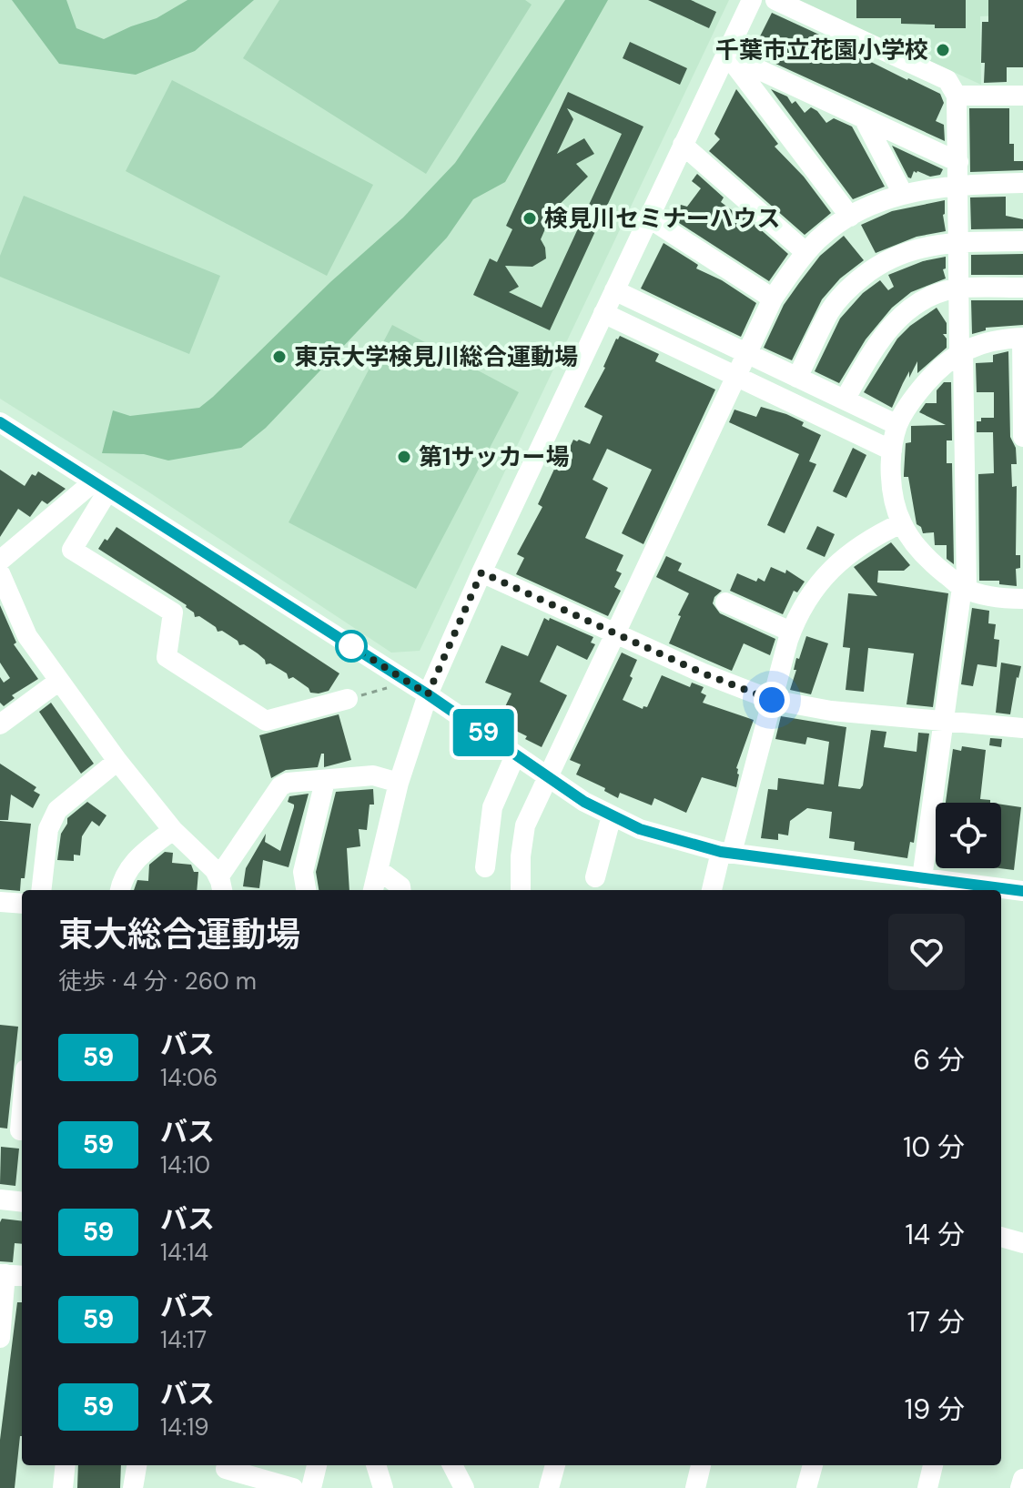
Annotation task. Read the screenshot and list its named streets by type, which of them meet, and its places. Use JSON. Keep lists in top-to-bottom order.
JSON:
{
  "places": [
    "千葉市立花園小学校",
    "検見川セミナーハウス",
    "東京大学検見川総合運動場",
    "第1サッカー場"
  ],
  "lines": ["bus line 59"],
  "page": {
    "on_map": "59",
    "heading": ["東大総合運動場", "徒歩 · 4 分 · 260 m"],
    "list": [
      {
        "mark": "59",
        "name": "バス",
        "note": "14:06",
        "value": "6 分"
      },
      {
        "mark": "59",
        "name": "バス",
        "note": "14:10",
        "value": "10 分"
      },
      {
        "mark": "59",
        "name": "バス",
        "note": "14:14",
        "value": "14 分"
      },
      {
        "mark": "59",
        "name": "バス",
        "note": "14:17",
        "value": "17 分"
      },
      {
        "mark": "59",
        "name": "バス",
        "note": "14:19",
        "value": "19 分"
      }
    ]
  }
}
